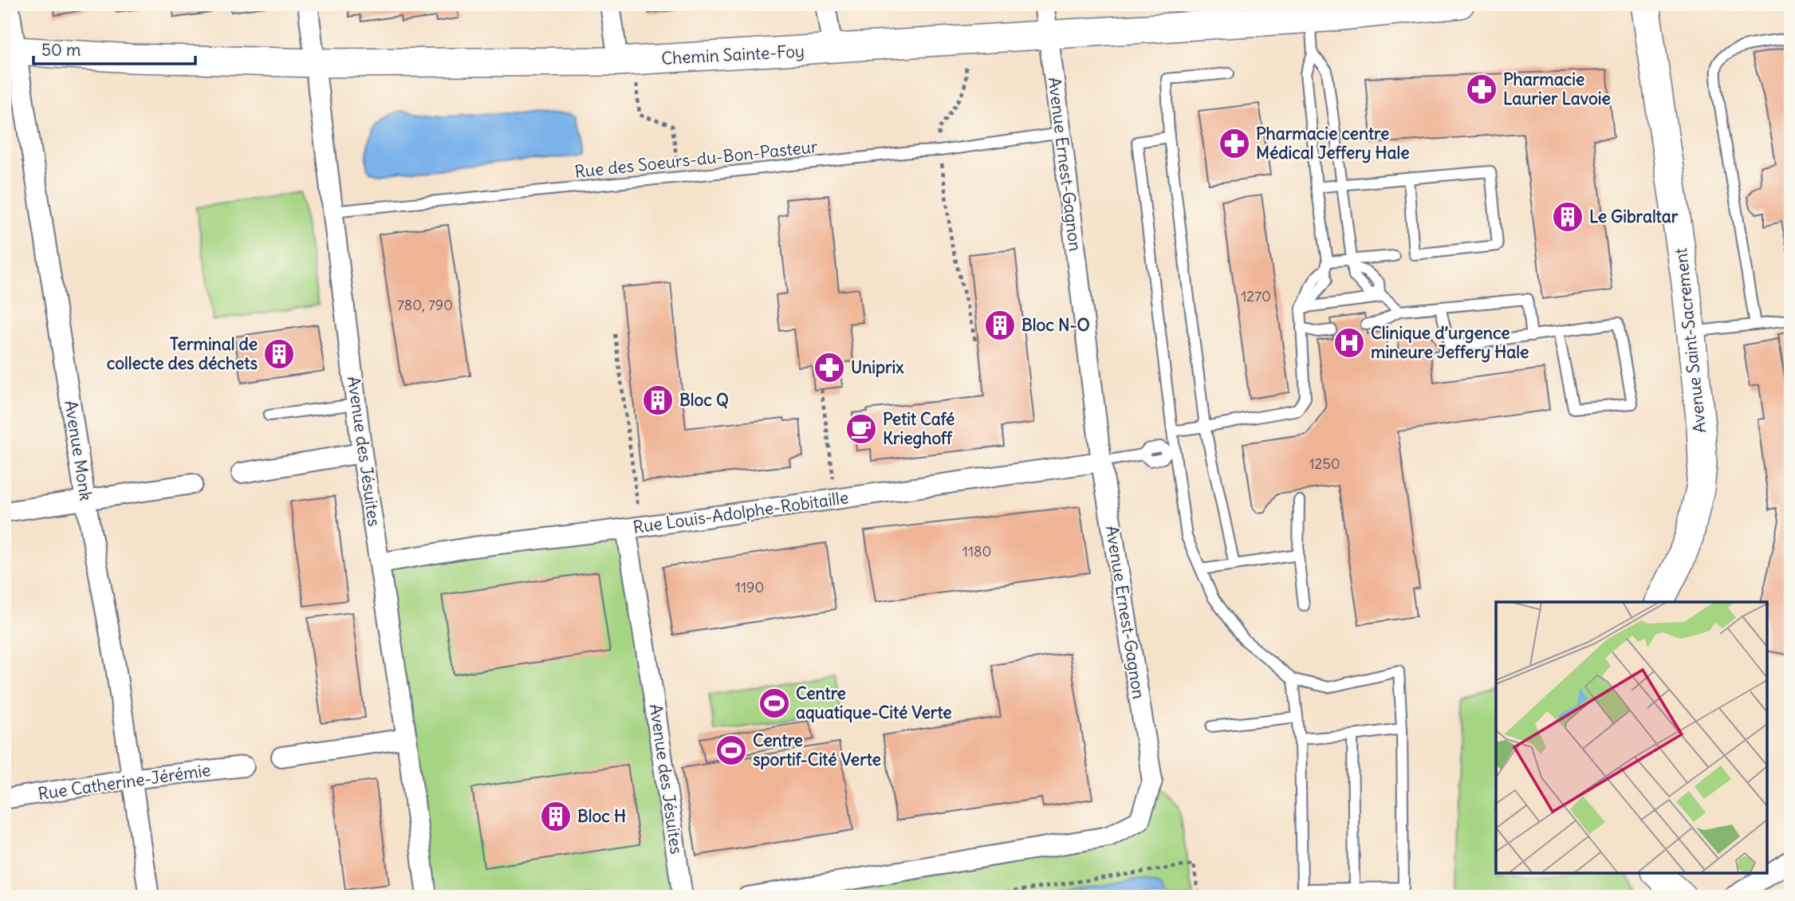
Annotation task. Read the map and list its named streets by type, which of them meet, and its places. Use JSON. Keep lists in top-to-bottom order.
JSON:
{
  "streets": {
    "main road": ["Chemin Sainte-Foy", "Avenue Saint-Sacrement"],
    "street": [
      "Avenue Ernest-Gagnon",
      "Avenue Monk",
      "Avenue des Jésuites",
      "Rue Louis-Adolphe-Robitaille",
      "Rue Catherine-Jérémie"
    ],
    "lane": ["Rue des Soeurs-du-Bon-Pasteur"]
  },
  "crossings": [
    ["Chemin Sainte-Foy", "Avenue Ernest-Gagnon"],
    ["Chemin Sainte-Foy", "Avenue Monk"],
    ["Chemin Sainte-Foy", "Avenue des Jésuites"],
    ["Rue des Soeurs-du-Bon-Pasteur", "Avenue Ernest-Gagnon"],
    ["Rue des Soeurs-du-Bon-Pasteur", "Avenue des Jésuites"],
    ["Avenue Ernest-Gagnon", "Rue Louis-Adolphe-Robitaille"],
    ["Avenue Monk", "Rue Catherine-Jérémie"],
    ["Avenue des Jésuites", "Rue Louis-Adolphe-Robitaille"]
  ],
  "places": {
    "pharmacy": ["Pharmacie Laurier Lavoie", "Pharmacie centre Médical Jeffery Hale", "Uniprix"],
    "building": [
      "Le Gibraltar",
      "Bloc N-O",
      "Terminal de collecte des déchets",
      "Bloc Q",
      "Bloc H"
    ],
    "hospital": ["Clinique d’urgence mineure Jeffery Hale"],
    "cafe": ["Petit Café Krieghoff"],
    "sports": ["Centre aquatique-Cité Verte", "Centre sportif-Cité Verte"]
  },
  "house_numbers": [
    "1270",
    "780, 790",
    "1250",
    "1180",
    "1190"
  ],
  "scale_bar": "50 m"
}
